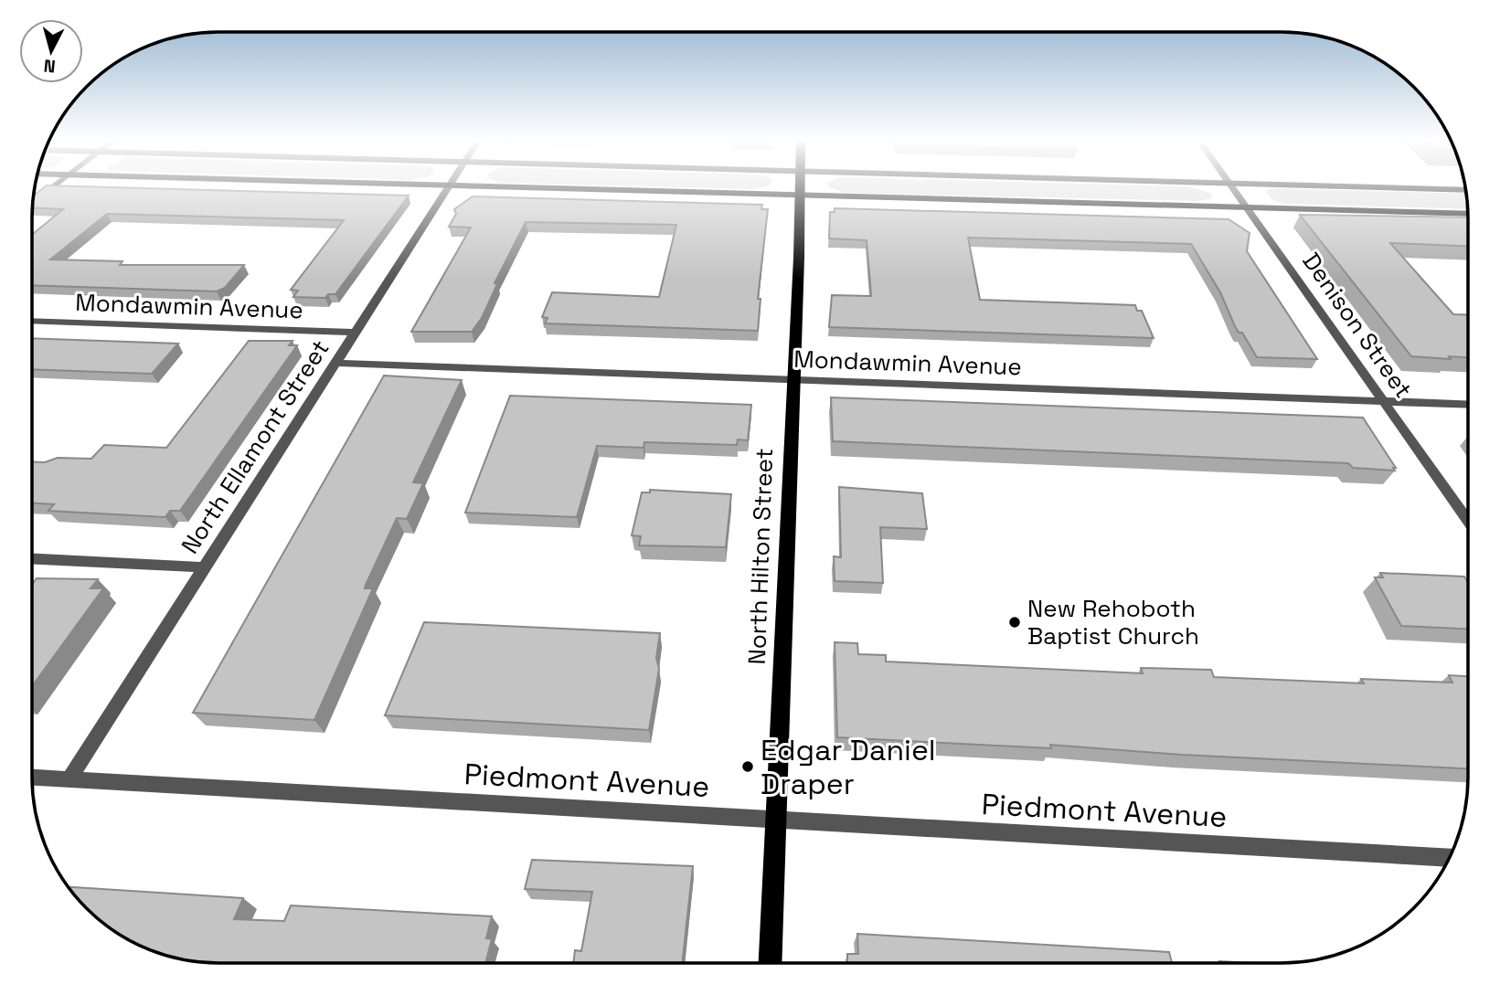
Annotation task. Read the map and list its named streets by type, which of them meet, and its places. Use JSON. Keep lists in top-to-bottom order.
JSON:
{
  "streets": {
    "main road": ["North Hilton Street"],
    "street": [
      "Mondawmin Avenue",
      "Denison Street",
      "North Ellamont Street",
      "Piedmont Avenue"
    ]
  },
  "crossings": [
    ["Mondawmin Avenue", "Denison Street"],
    ["Mondawmin Avenue", "North Ellamont Street"],
    ["Mondawmin Avenue", "North Hilton Street"],
    ["North Ellamont Street", "Piedmont Avenue"],
    ["North Hilton Street", "Piedmont Avenue"]
  ],
  "places": ["New Rehoboth Baptist Church", "Edgar Daniel Draper"],
  "north": "bottom"
}
